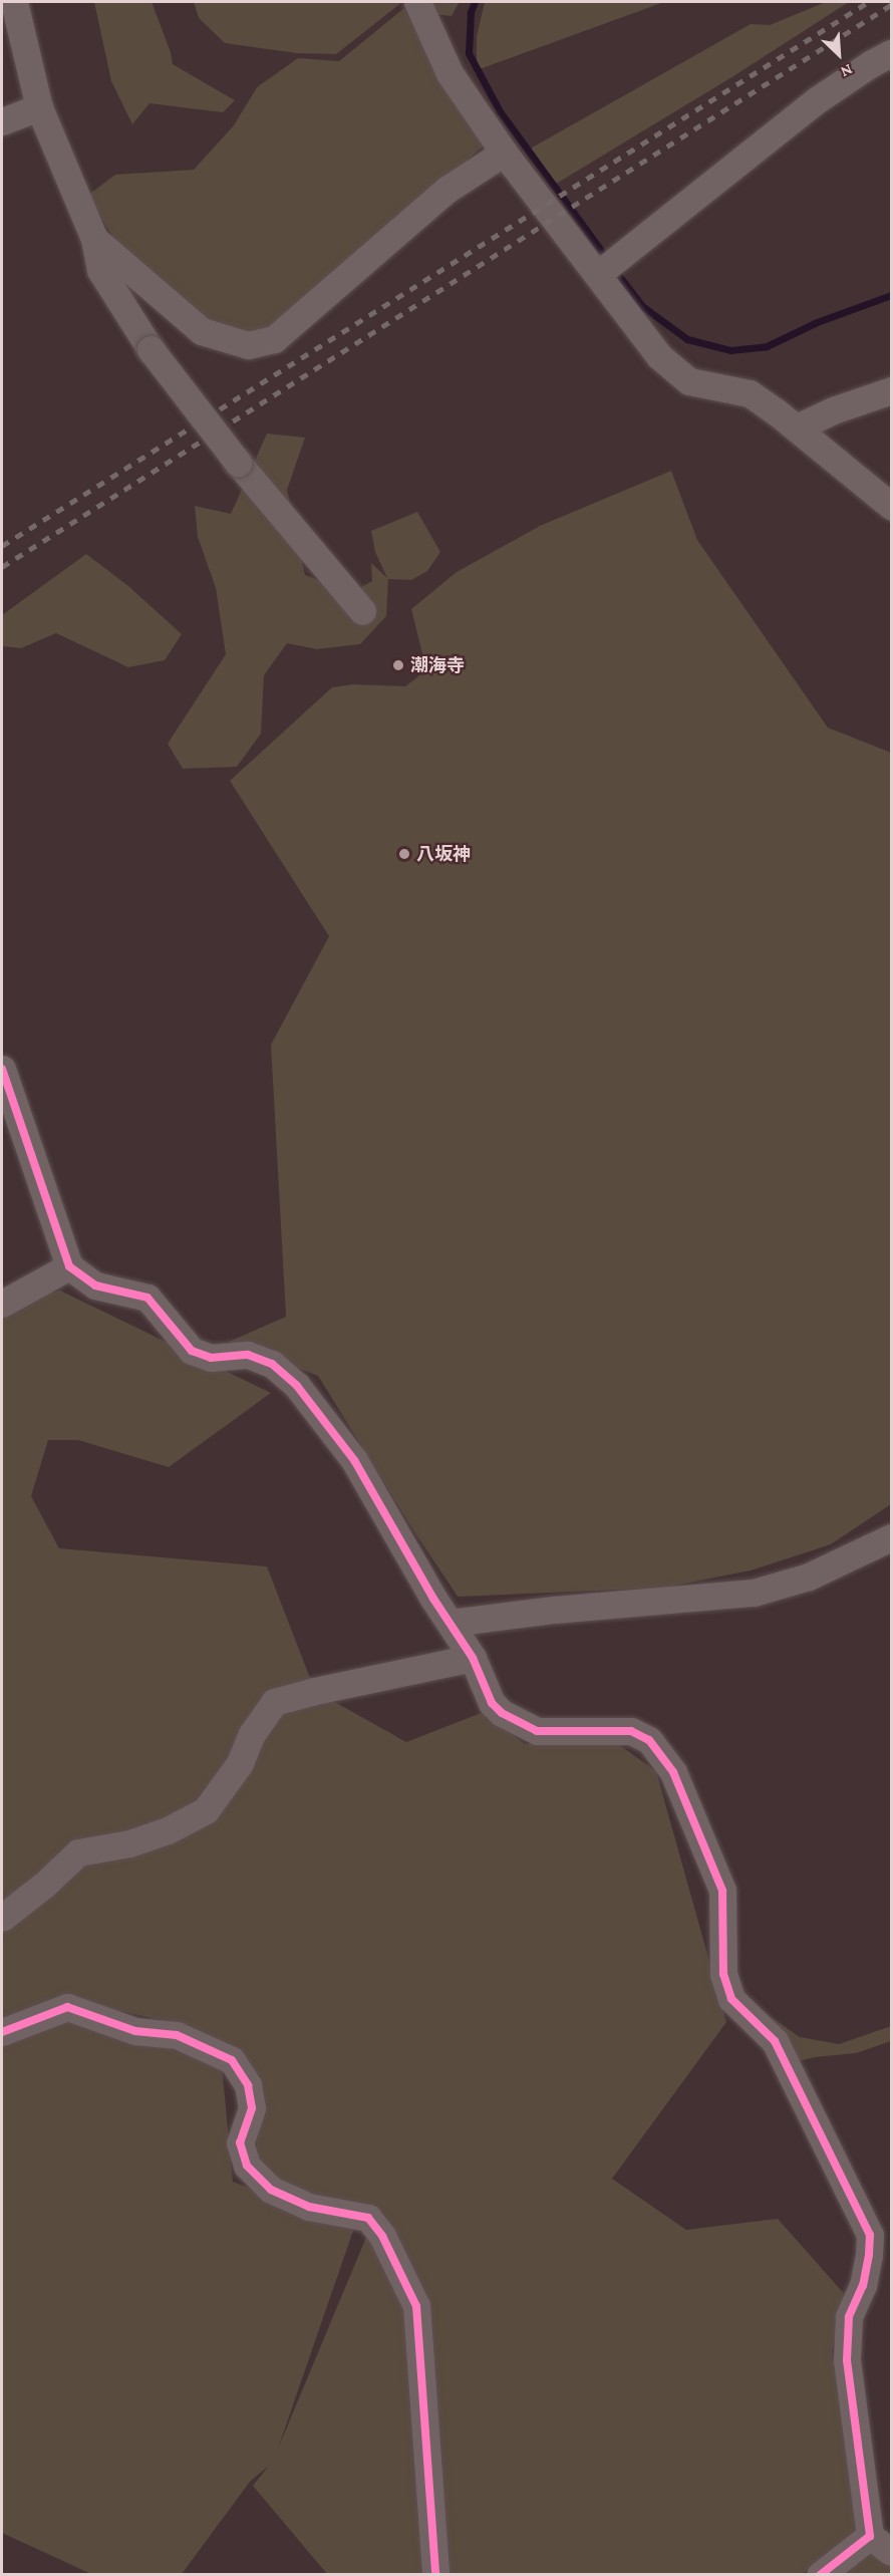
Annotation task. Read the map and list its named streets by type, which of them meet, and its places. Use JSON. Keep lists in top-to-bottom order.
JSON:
{
  "places": ["潮海寺", "八坂神"],
  "north": "bottom right"
}
